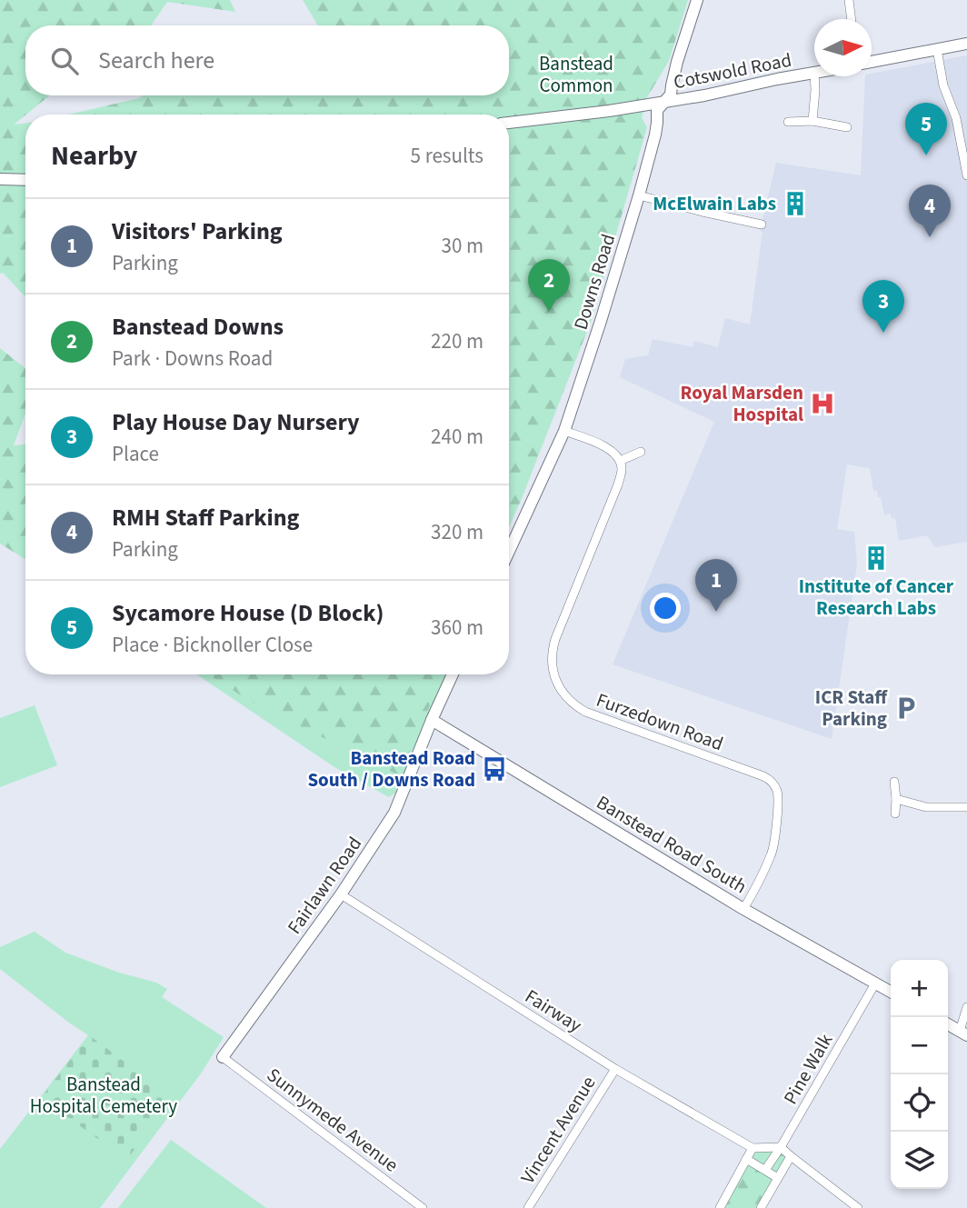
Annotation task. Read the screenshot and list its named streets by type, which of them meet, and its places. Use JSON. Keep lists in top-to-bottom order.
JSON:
{
  "streets": {
    "street": [
      "Cotswold Road",
      "Downs Road",
      "Furzedown Road",
      "Banstead Road South",
      "Fairlawn Road",
      "Fairway",
      "Pine Walk",
      "Sunnymede Avenue",
      "Vincent Avenue"
    ]
  },
  "crossings": [
    ["Cotswold Road", "Downs Road"],
    ["Furzedown Road", "Banstead Road South"],
    ["Banstead Road South", "Fairlawn Road"],
    ["Banstead Road South", "Pine Walk"],
    ["Fairlawn Road", "Fairway"],
    ["Fairlawn Road", "Sunnymede Avenue"],
    ["Fairway", "Vincent Avenue"]
  ],
  "parks": ["Banstead Common", "Banstead Hospital Cemetery"],
  "places": {
    "building": ["McElwain Labs", "Institute of Cancer Research Labs"],
    "hospital": ["Royal Marsden Hospital"],
    "parking": ["ICR Staff Parking"],
    "bus stop": ["Banstead Road South / Downs Road"]
  },
  "north": "right",
  "page": {
    "search": "Search here",
    "pins": [
      "5",
      "4",
      "2",
      "3",
      "1"
    ],
    "heading": ["Nearby", "5 results"],
    "list": [
      {
        "mark": "1",
        "name": "Visitors' Parking",
        "note": "Parking",
        "value": "30 m"
      },
      {
        "mark": "2",
        "name": "Banstead Downs",
        "note": "Park · Downs Road",
        "value": "220 m"
      },
      {
        "mark": "3",
        "name": "Play House Day Nursery",
        "note": "Place",
        "value": "240 m"
      },
      {
        "mark": "4",
        "name": "RMH Staff Parking",
        "note": "Parking",
        "value": "320 m"
      },
      {
        "mark": "5",
        "name": "Sycamore House (D Block)",
        "note": "Place · Bicknoller Close",
        "value": "360 m"
      }
    ],
    "map_buttons": ["+", "−"]
  }
}
